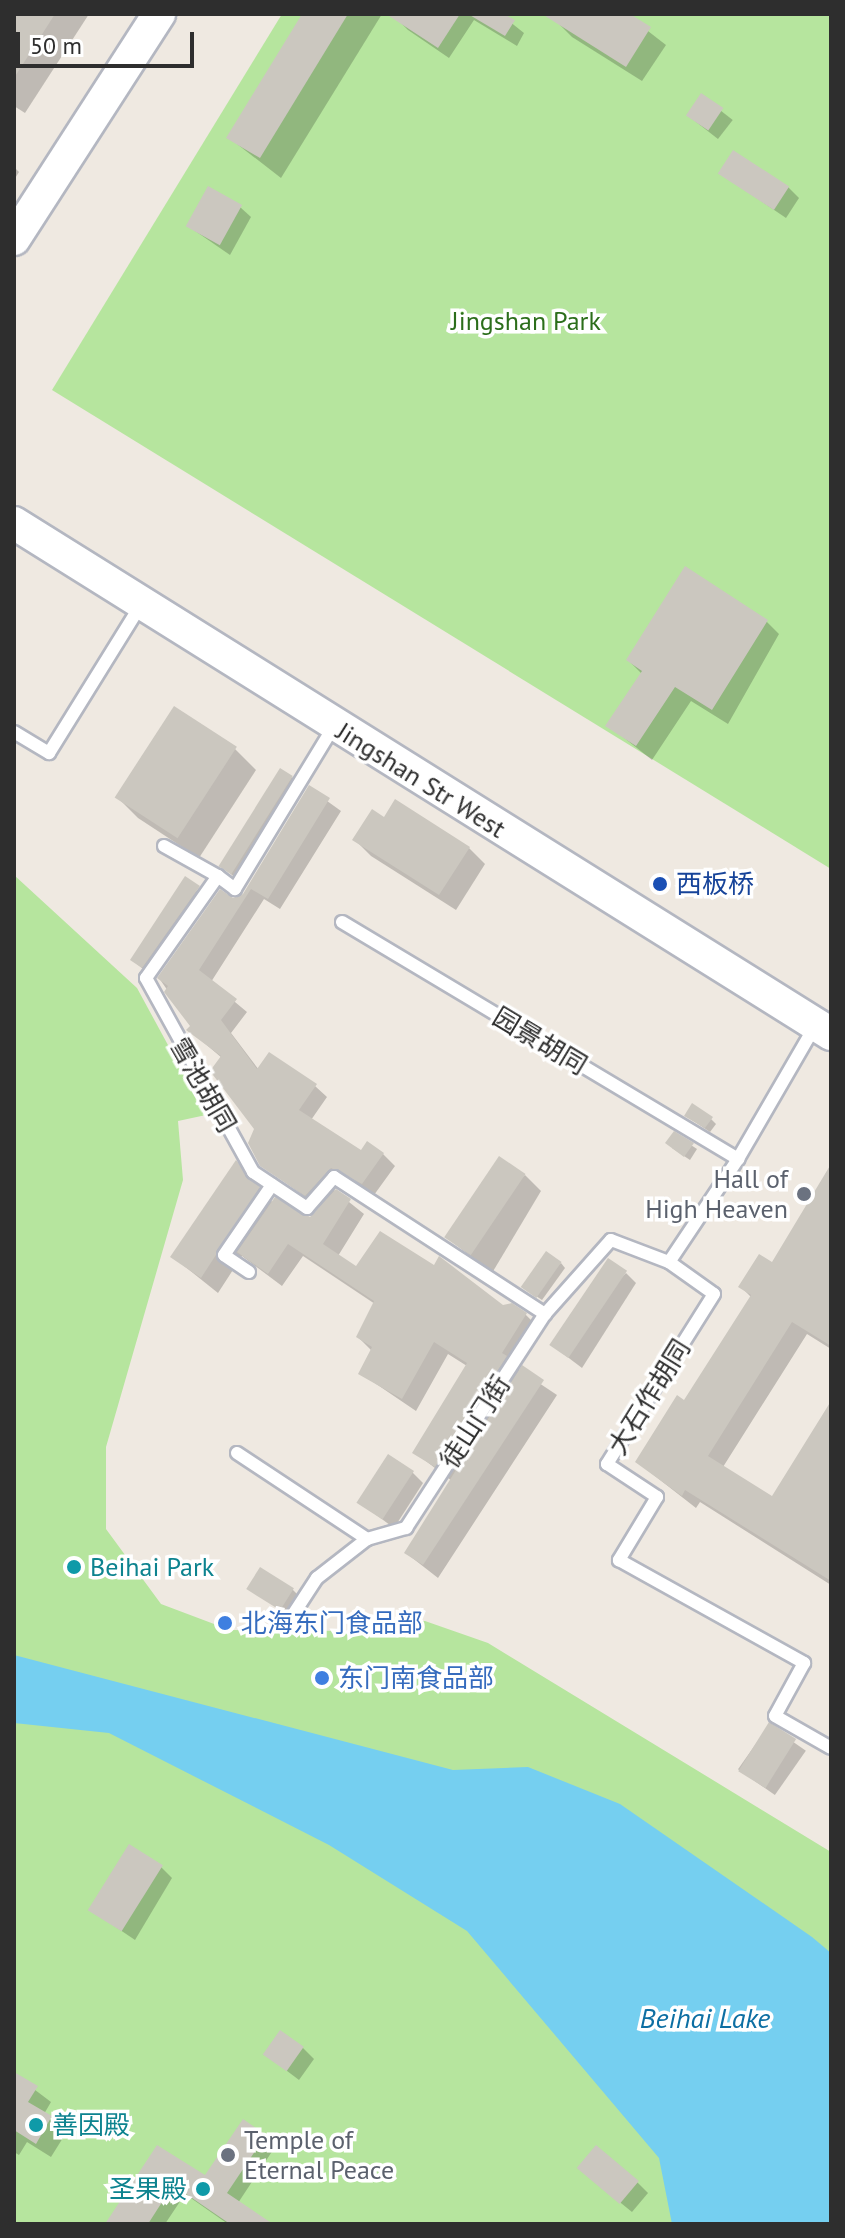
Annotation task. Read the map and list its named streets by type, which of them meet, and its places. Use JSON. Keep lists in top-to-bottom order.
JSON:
{
  "streets": {
    "street": ["Jingshan Str West"],
    "lane": [
      "园景胡同",
      "雪池胡同",
      "大石作胡同",
      "徒山门街"
    ]
  },
  "crossings": [
    ["雪池胡同", "徒山门街"],
    ["大石作胡同", "徒山门街"]
  ],
  "water": ["Beihai Lake"],
  "parks": ["Jingshan Park"],
  "places": [
    "西板桥",
    "Hall of High Heaven",
    "Beihai Park",
    "北海东门食品部",
    "东门南食品部",
    "善因殿",
    "Temple of Eternal Peace",
    "圣果殿"
  ],
  "scale_bar": "50 m"
}
